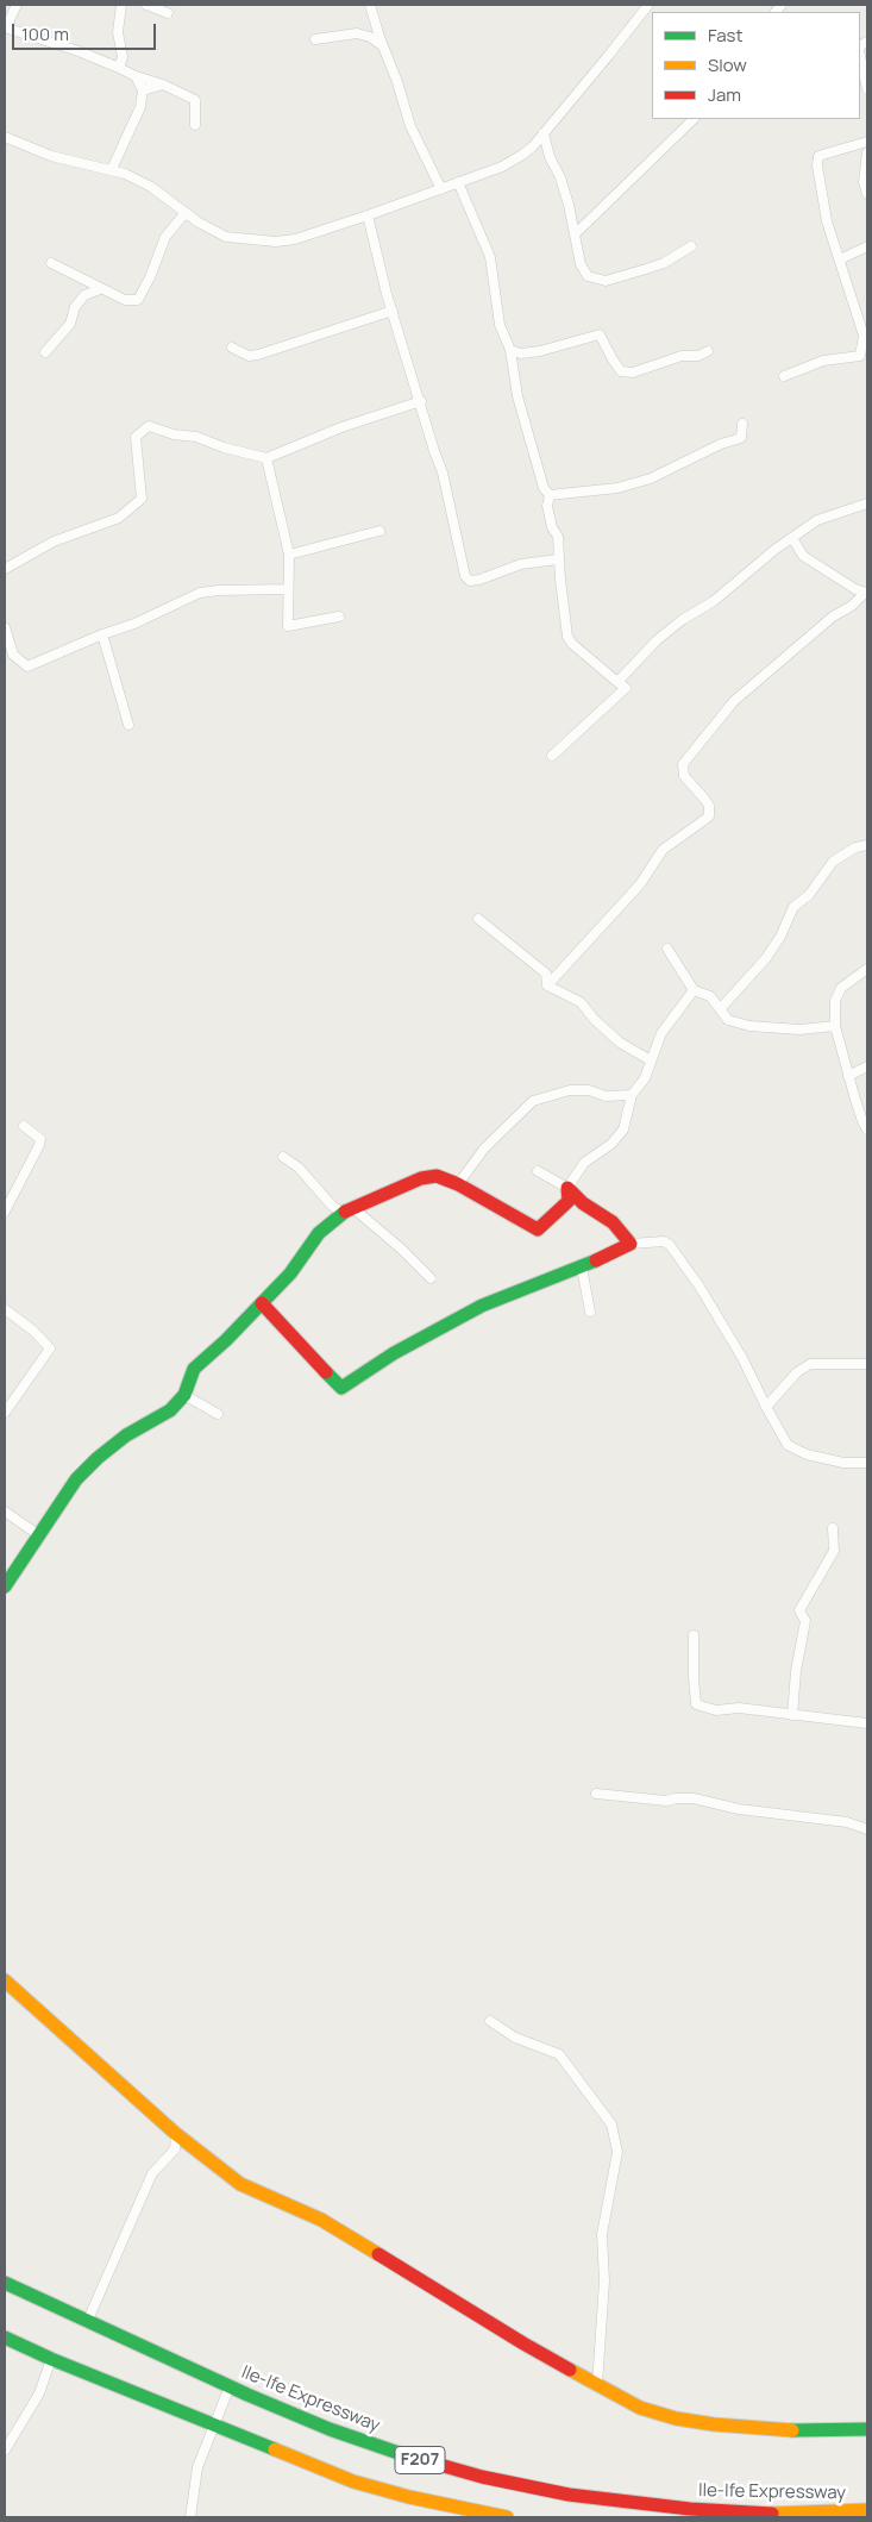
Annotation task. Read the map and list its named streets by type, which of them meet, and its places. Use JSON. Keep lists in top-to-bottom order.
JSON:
{
  "streets": {
    "street": ["Ile-Ife Expressway", "F207"]
  },
  "legend": ["Fast", "Slow", "Jam"],
  "scale_bar": "100 m"
}
